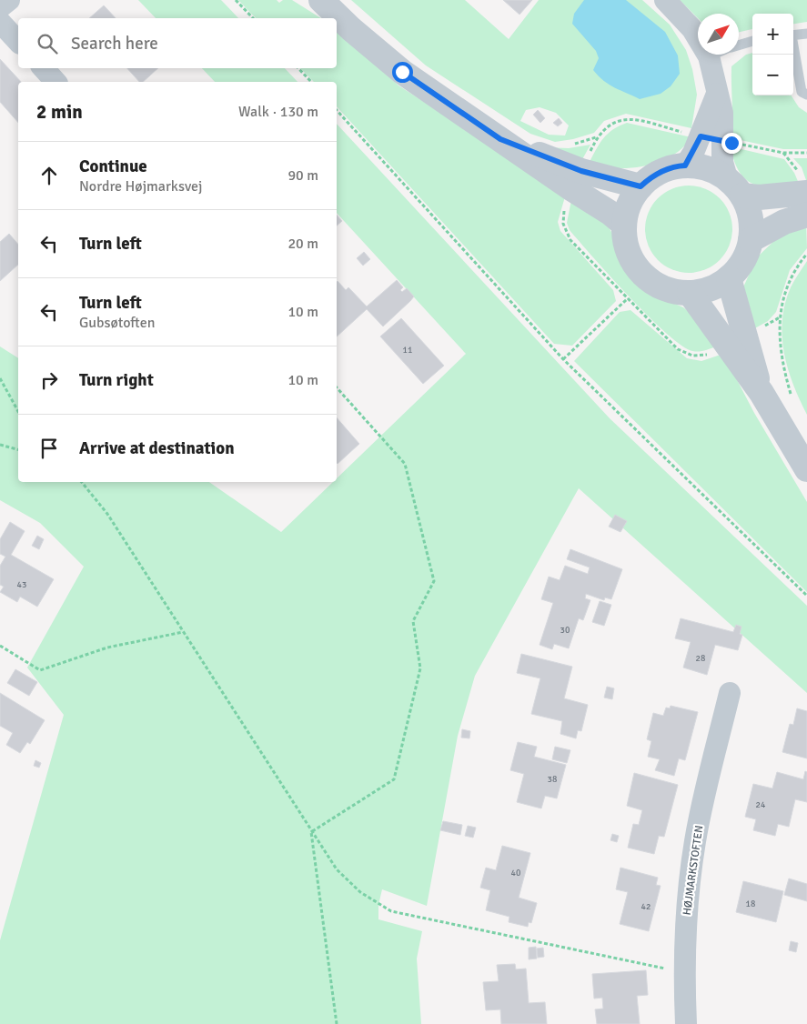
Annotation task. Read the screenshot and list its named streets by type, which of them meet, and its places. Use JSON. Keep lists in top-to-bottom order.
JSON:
{
  "streets": {
    "street": ["HØJMARKSTOFTEN"]
  },
  "house_numbers": [
    "11",
    "43",
    "30",
    "28",
    "38",
    "24",
    "40",
    "18",
    "42"
  ],
  "north": "top right",
  "page": {
    "map_buttons": ["+", "−"],
    "search": "Search here",
    "heading": ["2 min", "Walk · 130 m"],
    "list": [
      ["Continue", "Nordre Højmarksvej", "90 m"],
      ["Turn left", "20 m"],
      ["Turn left", "Gubsøtoften", "10 m"],
      ["Turn right", "10 m"],
      "Arrive at destination"
    ]
  }
}
